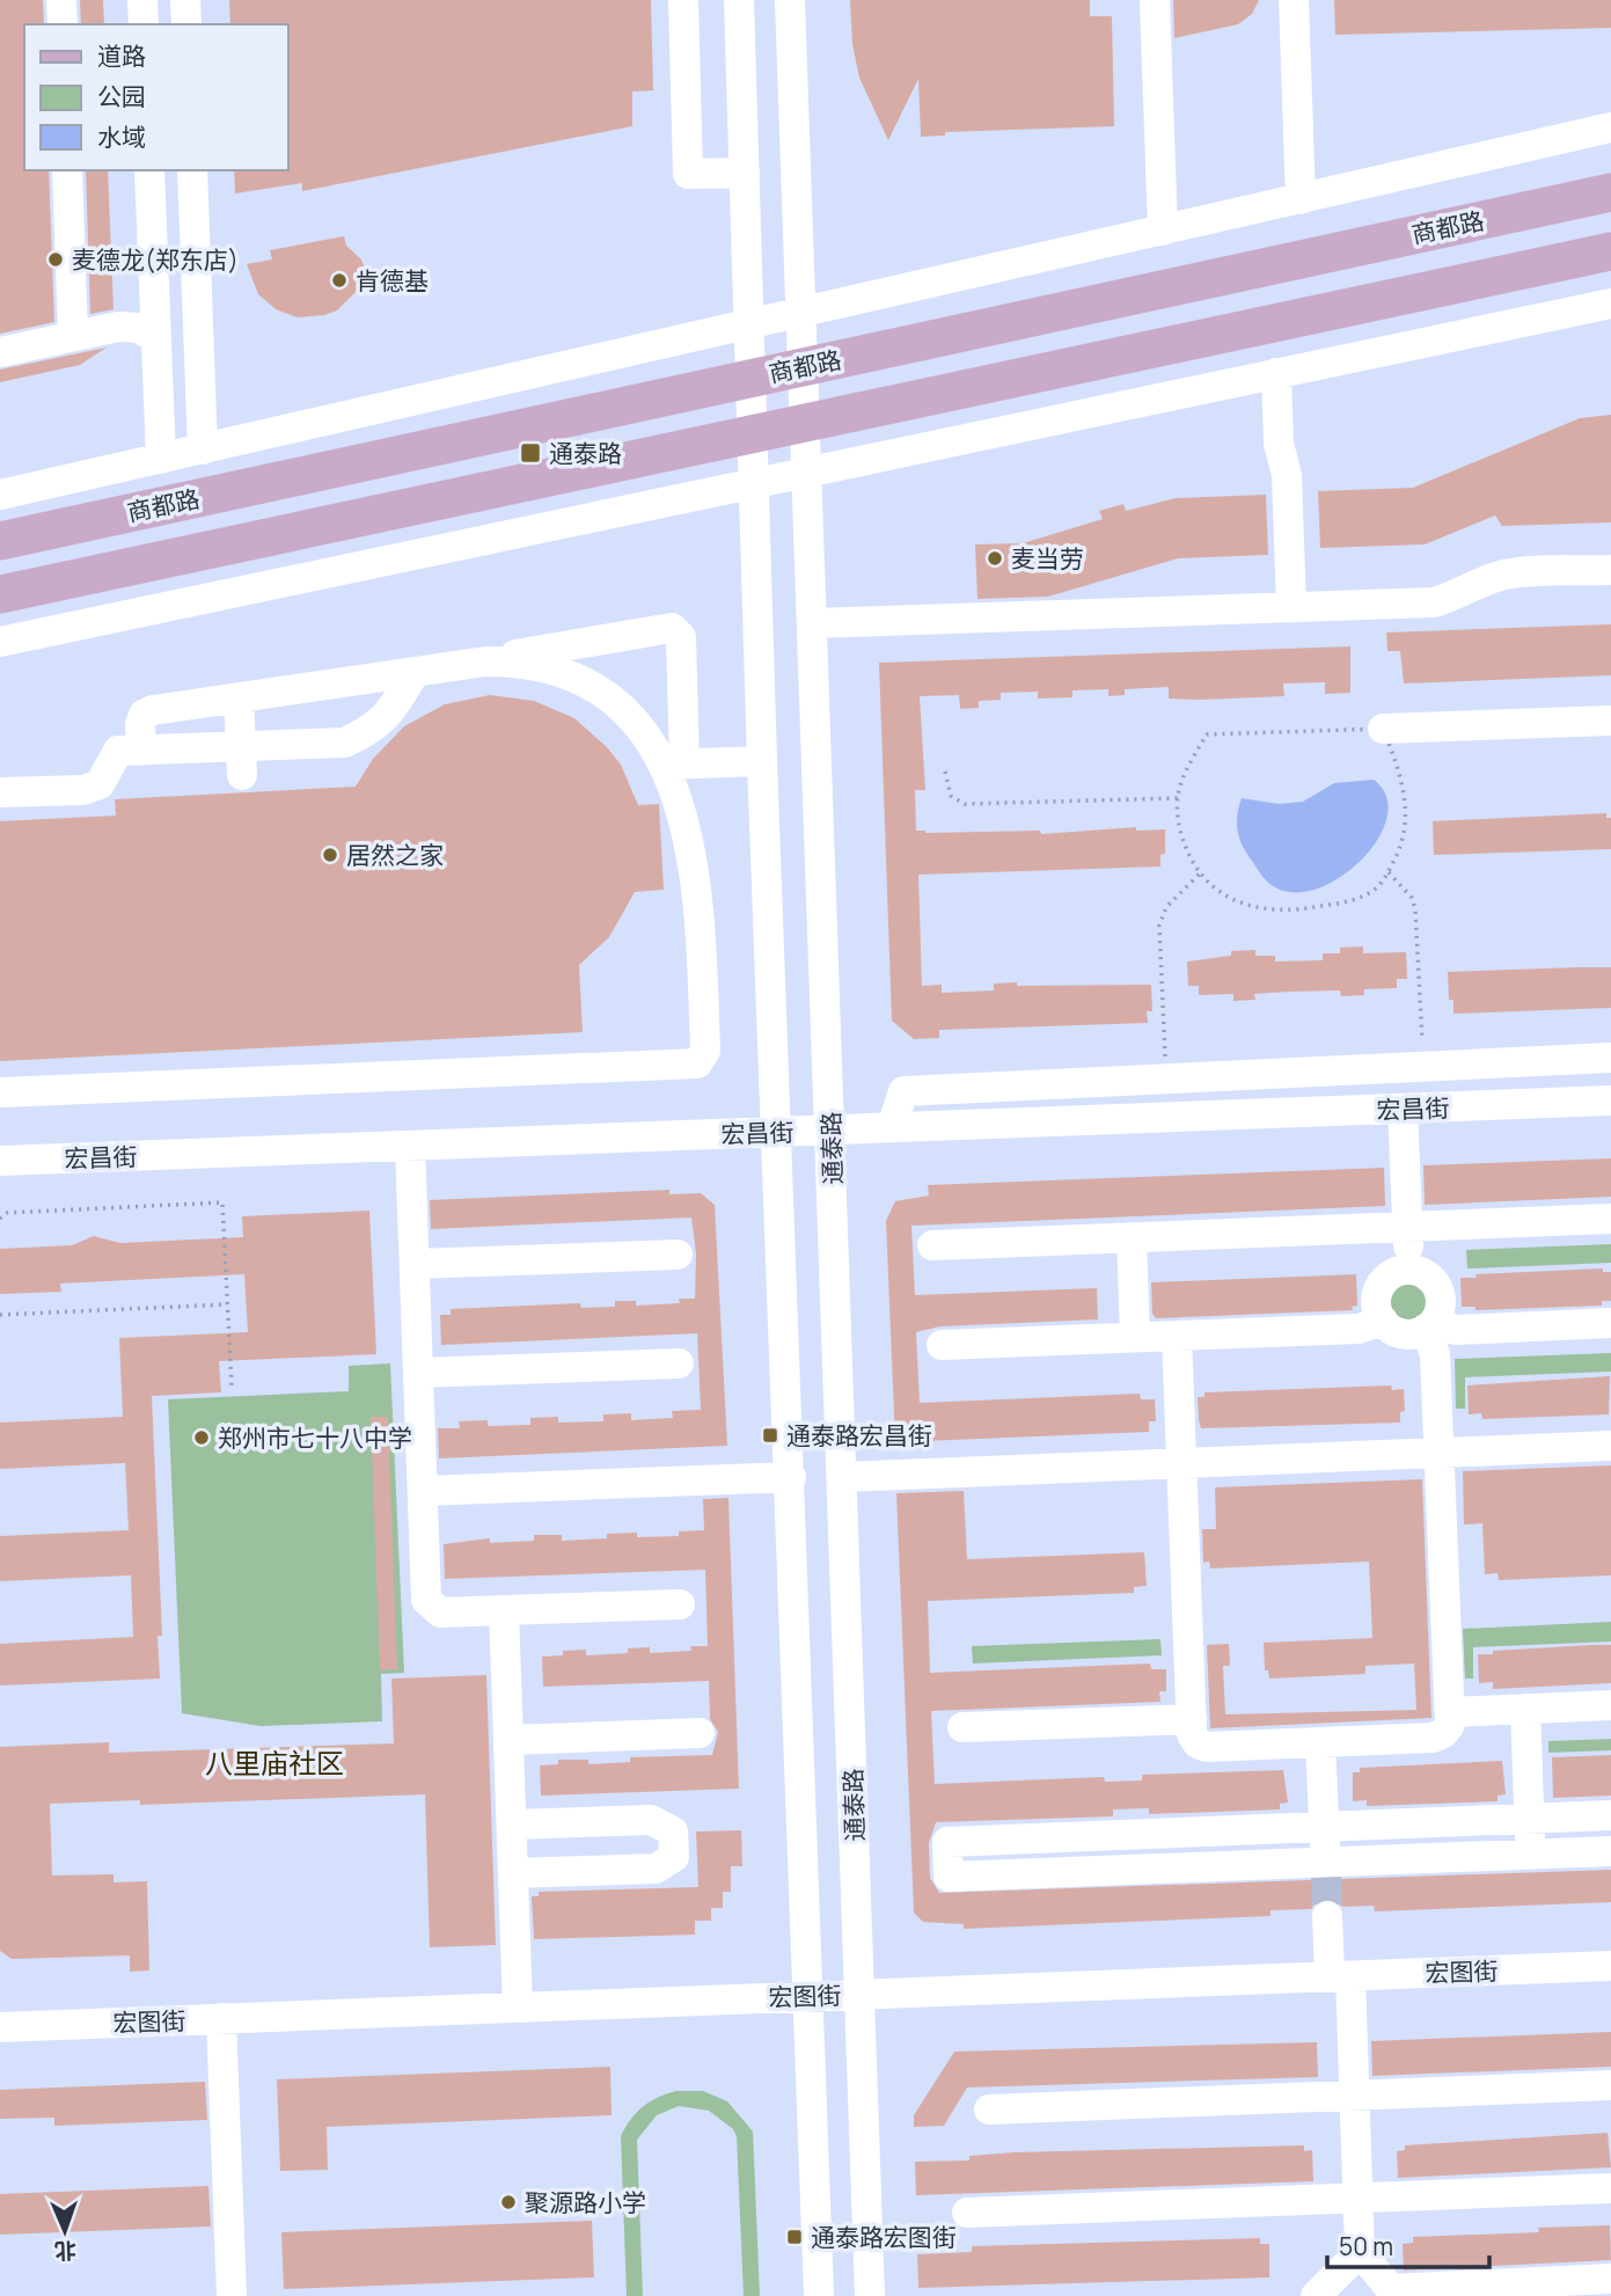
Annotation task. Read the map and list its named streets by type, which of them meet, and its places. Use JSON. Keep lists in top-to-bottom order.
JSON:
{
  "streets": {
    "main road": ["商都路"],
    "street": ["宏昌街", "通泰路", "宏图街"]
  },
  "crossings": [
    ["商都路", "通泰路"],
    ["宏昌街", "通泰路"],
    ["通泰路", "宏图街"]
  ],
  "districts": ["八里庙社区"],
  "places": {
    "other": [
      "麦德龙(郑东店)",
      "肯德基",
      "麦当劳",
      "居然之家",
      "郑州市七十八中学",
      "聚源路小学"
    ],
    "transit": ["通泰路", "通泰路宏昌街", "通泰路宏图街"]
  },
  "legend": ["道路", "公园", "水域"],
  "scale_bar": "50 m",
  "north": "bottom"
}
